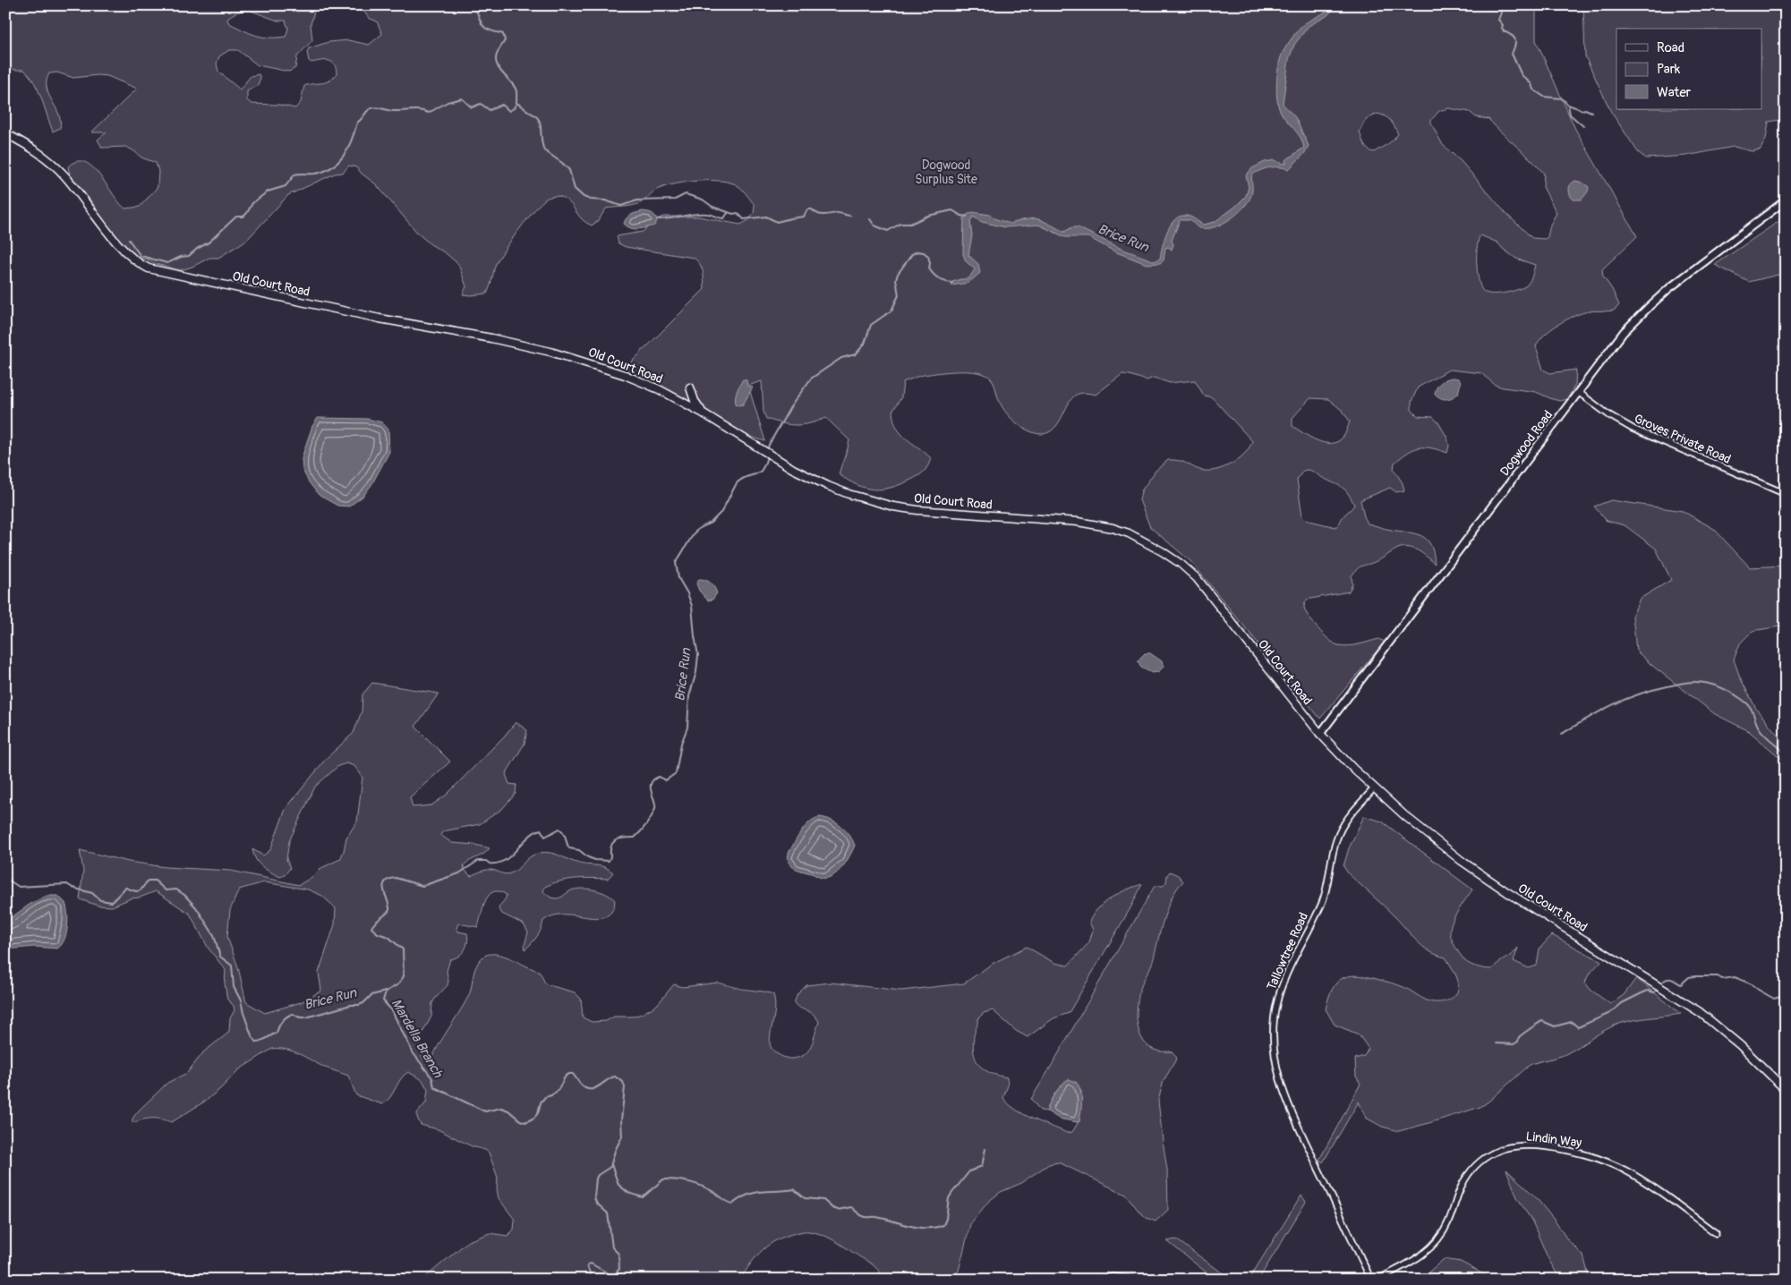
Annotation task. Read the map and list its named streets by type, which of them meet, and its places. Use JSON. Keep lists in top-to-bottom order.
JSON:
{
  "streets": {
    "main road": ["Old Court Road"],
    "street": [
      "Groves Private Road",
      "Dogwood Road",
      "Tallowtree Road",
      "Lindin Way"
    ]
  },
  "crossings": [
    ["Old Court Road", "Dogwood Road"],
    ["Old Court Road", "Tallowtree Road"],
    ["Groves Private Road", "Dogwood Road"]
  ],
  "water": ["Brice Run", "Mardella Branch"],
  "parks": ["Dogwood Surplus Site"],
  "legend": ["Road", "Park", "Water"]
}
